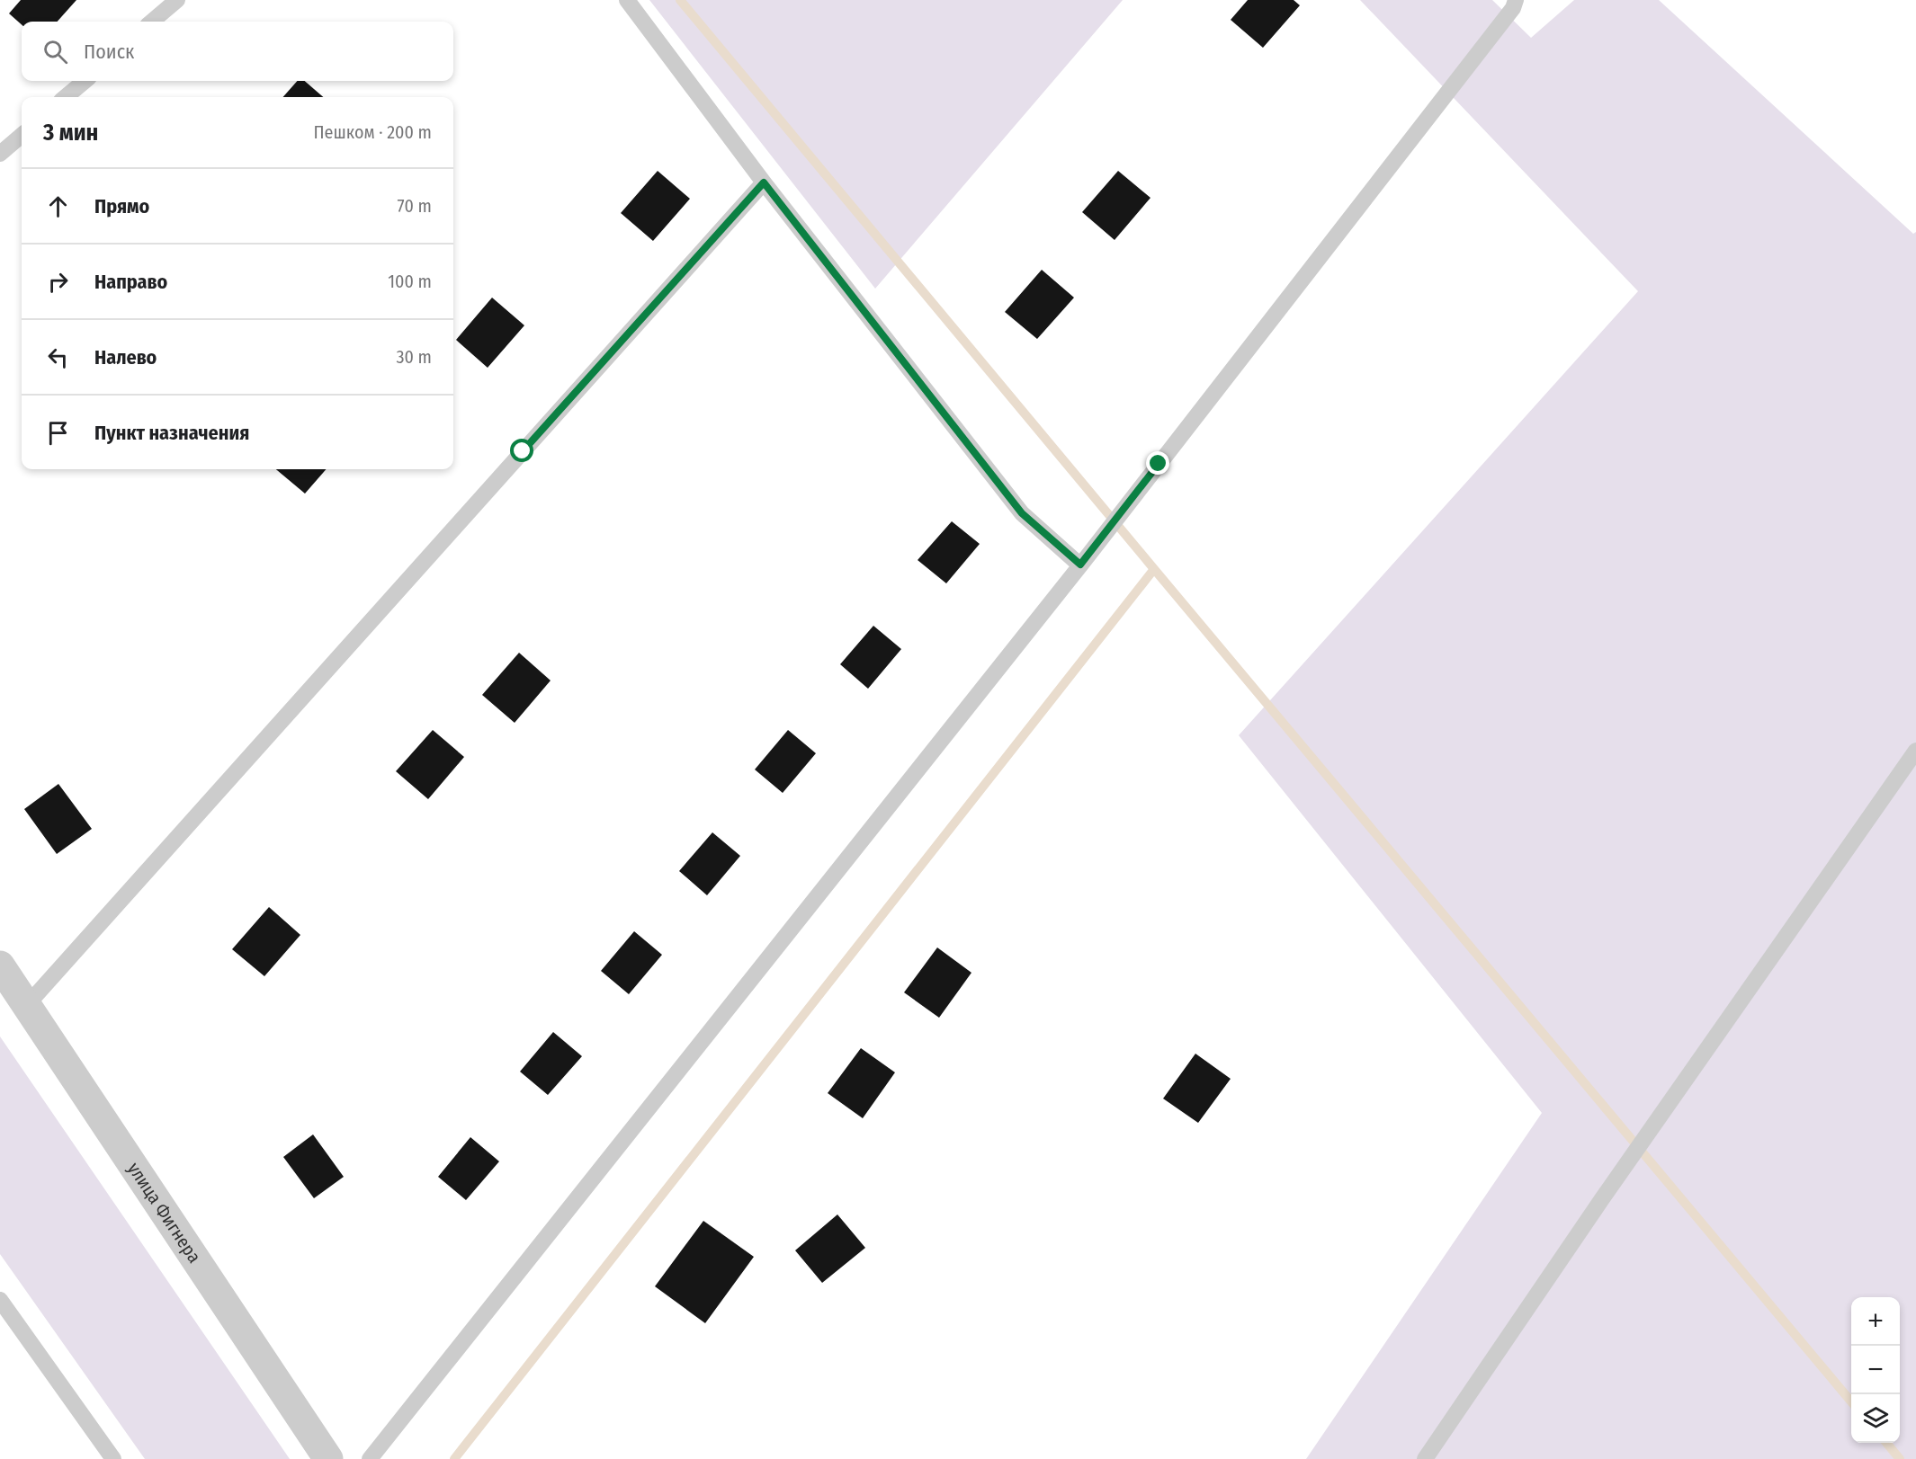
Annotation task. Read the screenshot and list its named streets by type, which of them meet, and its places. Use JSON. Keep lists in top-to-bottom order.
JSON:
{
  "streets": {
    "street": ["улица Фигнера"]
  },
  "page": {
    "search": "Поиск",
    "heading": ["3 мин", "Пешком · 200 m"],
    "list": [
      ["Прямо", "70 m"],
      ["Направо", "100 m"],
      ["Налево", "30 m"],
      "Пункт назначения"
    ],
    "map_buttons": ["+", "−"]
  }
}
